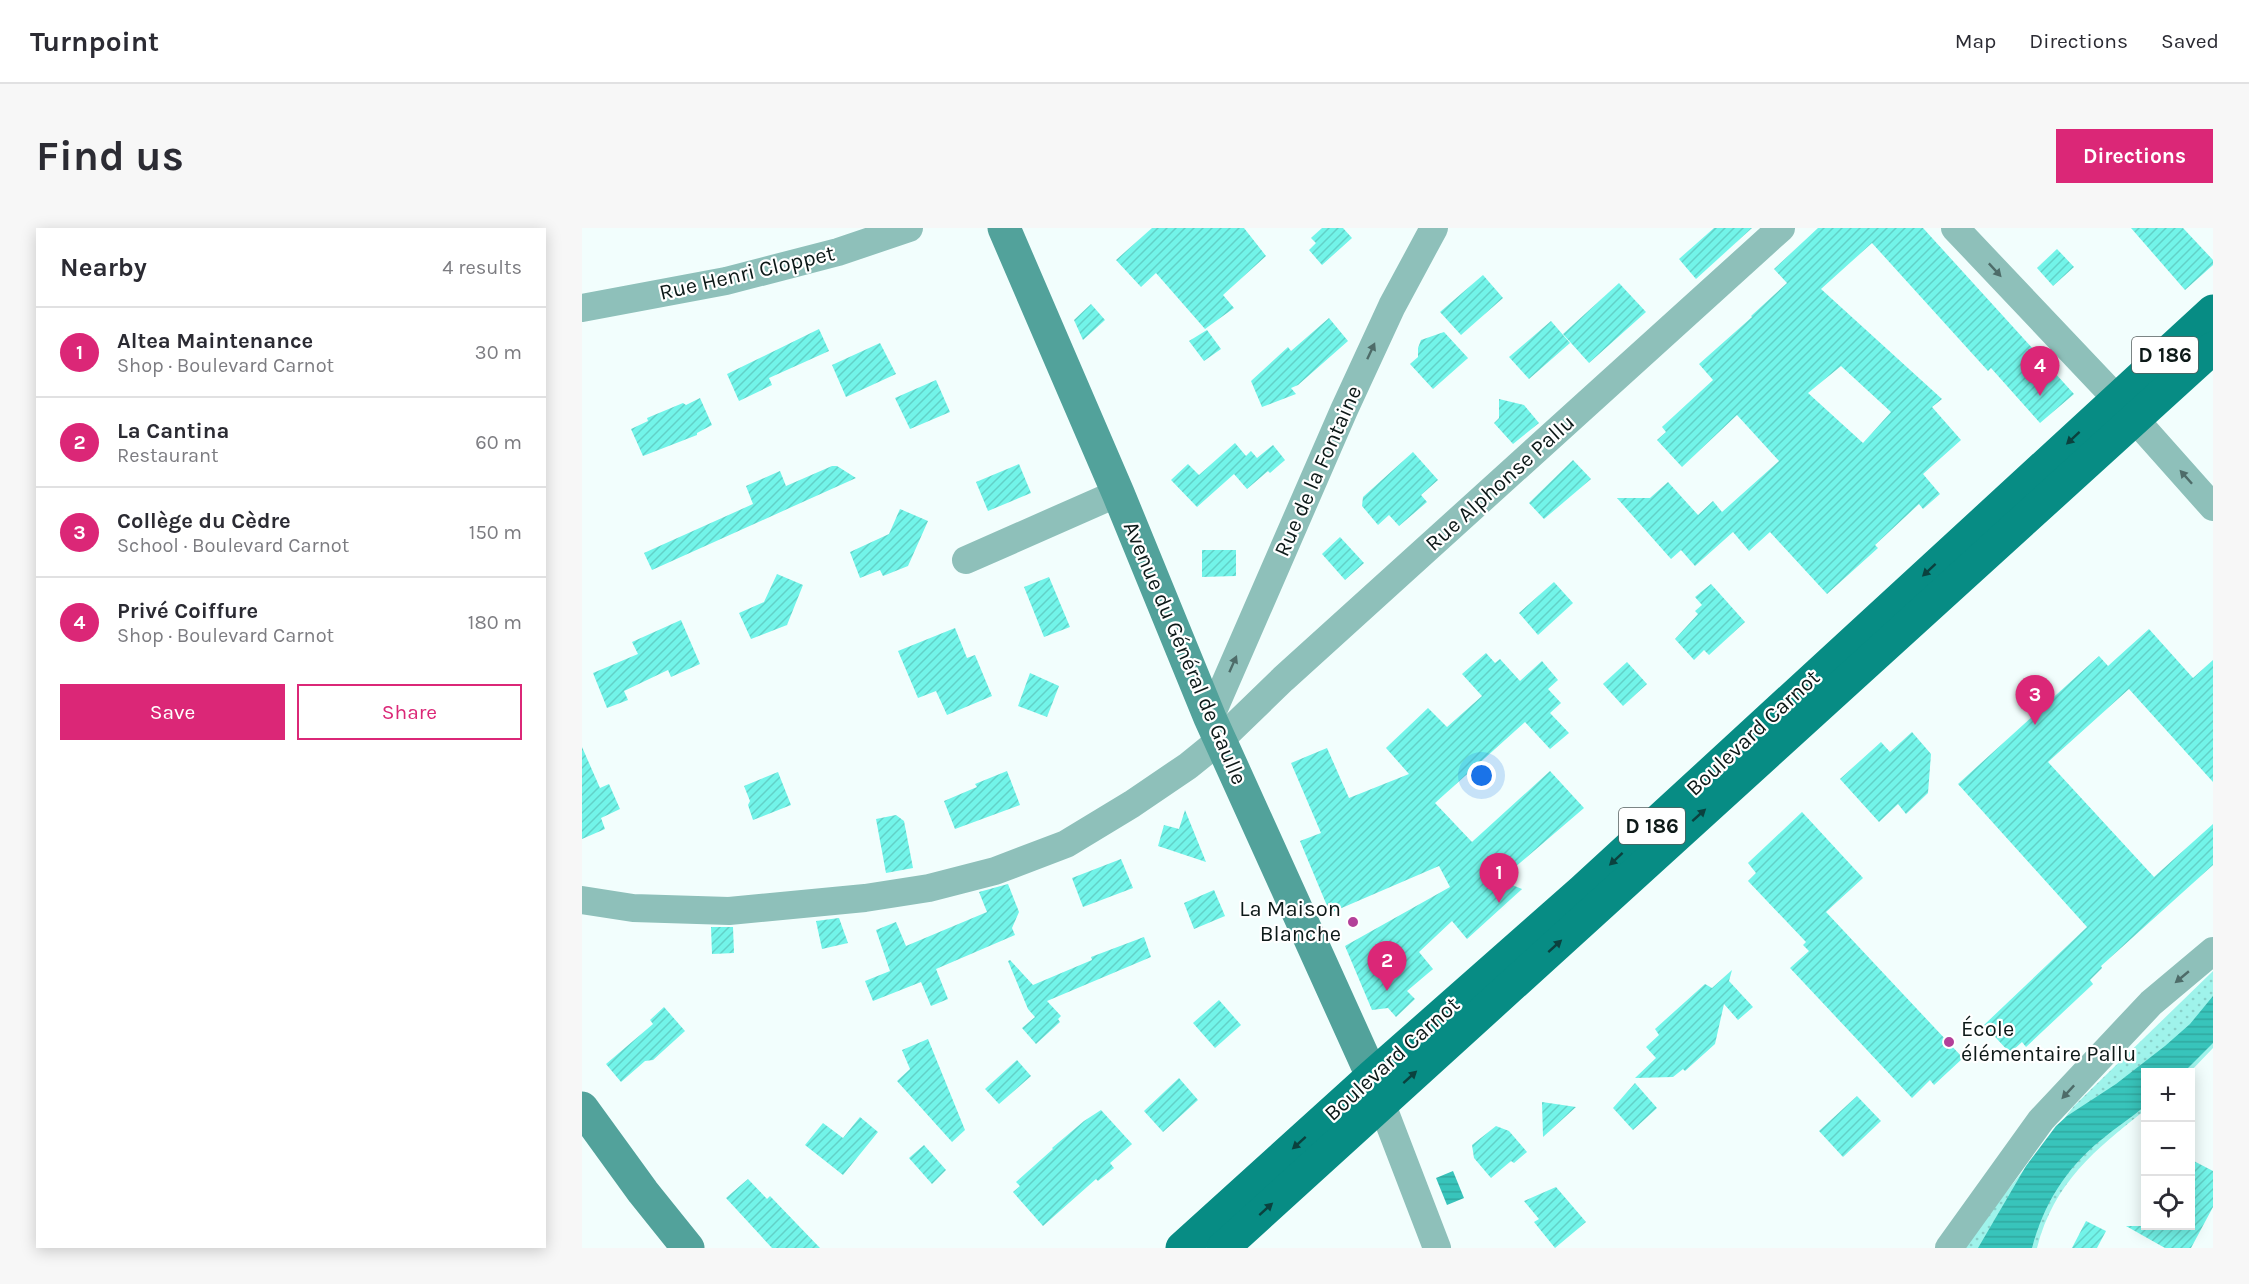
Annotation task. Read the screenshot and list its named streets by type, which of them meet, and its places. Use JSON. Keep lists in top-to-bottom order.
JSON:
{
  "streets": {
    "main road": ["D 186", "Boulevard Carnot"],
    "street": [
      "Rue Henri Cloppet",
      "Rue de la Fontaine",
      "Rue Alphonse Pallu",
      "Avenue du Général de Gaulle"
    ]
  },
  "crossings": [
    ["Rue de la Fontaine", "Rue Alphonse Pallu"],
    ["Rue de la Fontaine", "Avenue du Général de Gaulle"],
    ["Rue Alphonse Pallu", "Avenue du Général de Gaulle"],
    ["Avenue du Général de Gaulle", "Boulevard Carnot"]
  ],
  "one_way": ["Rue de la Fontaine"],
  "places": ["La Maison Blanche", "École élémentaire Pallu"],
  "page": {
    "header": "Turnpoint",
    "nav": ["Map", "Directions", "Saved"],
    "buttons": [
      "Directions",
      ["Save", "Share"]
    ],
    "title": "Find us",
    "heading": ["Nearby", "4 results"],
    "list": [
      {
        "mark": "1",
        "name": "Altea Maintenance",
        "note": "Shop · Boulevard Carnot",
        "value": "30 m"
      },
      {
        "mark": "2",
        "name": "La Cantina",
        "note": "Restaurant",
        "value": "60 m"
      },
      {
        "mark": "3",
        "name": "Collège du Cèdre",
        "note": "School · Boulevard Carnot",
        "value": "150 m"
      },
      {
        "mark": "4",
        "name": "Privé Coiffure",
        "note": "Shop · Boulevard Carnot",
        "value": "180 m"
      }
    ],
    "pins": [
      "4",
      "3",
      "1",
      "2"
    ],
    "map_buttons": ["+", "−"]
  }
}
